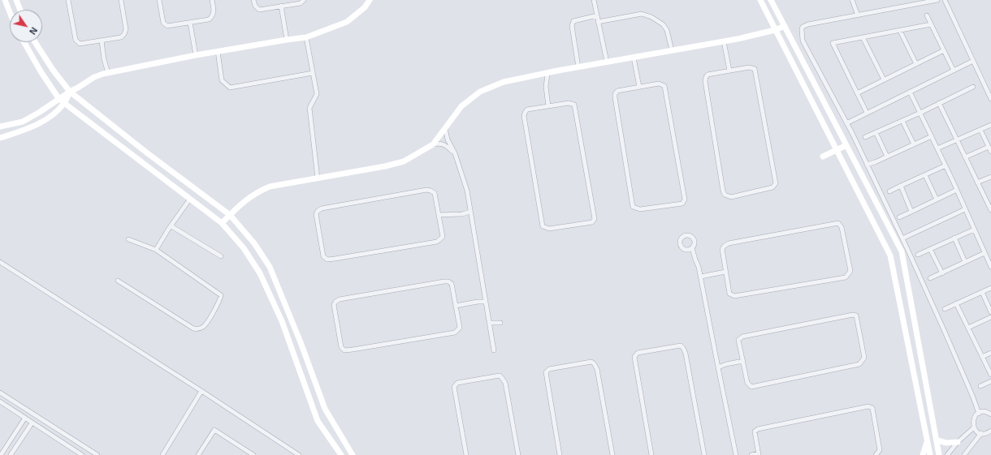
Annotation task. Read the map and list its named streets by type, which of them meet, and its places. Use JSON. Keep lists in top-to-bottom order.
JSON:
{
  "north": "bottom right"
}
